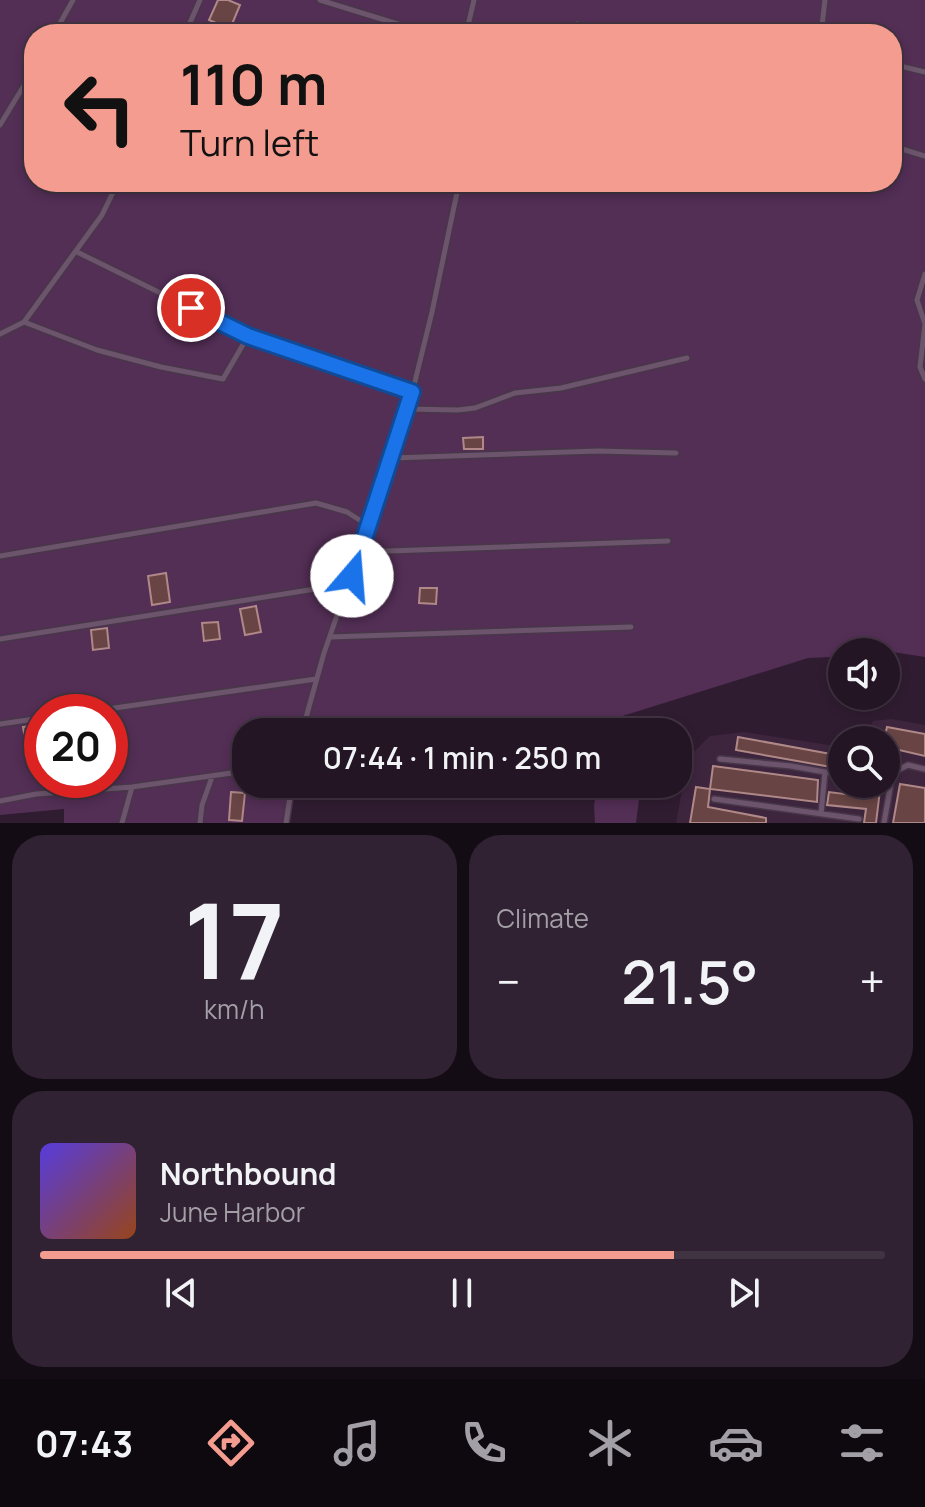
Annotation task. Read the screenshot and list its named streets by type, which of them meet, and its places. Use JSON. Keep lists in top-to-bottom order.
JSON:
{
  "page": {
    "turn": ["110 m", "Turn left"],
    "limit": "20",
    "trip": "07:44 · 1 min · 250 m",
    "tile": [
      ["17", "km/h"],
      "Climate"
    ],
    "heat": ["−", "21.5°", "+"],
    "song": ["Northbound", "June Harbor"],
    "tabs": "07:43"
  }
}
